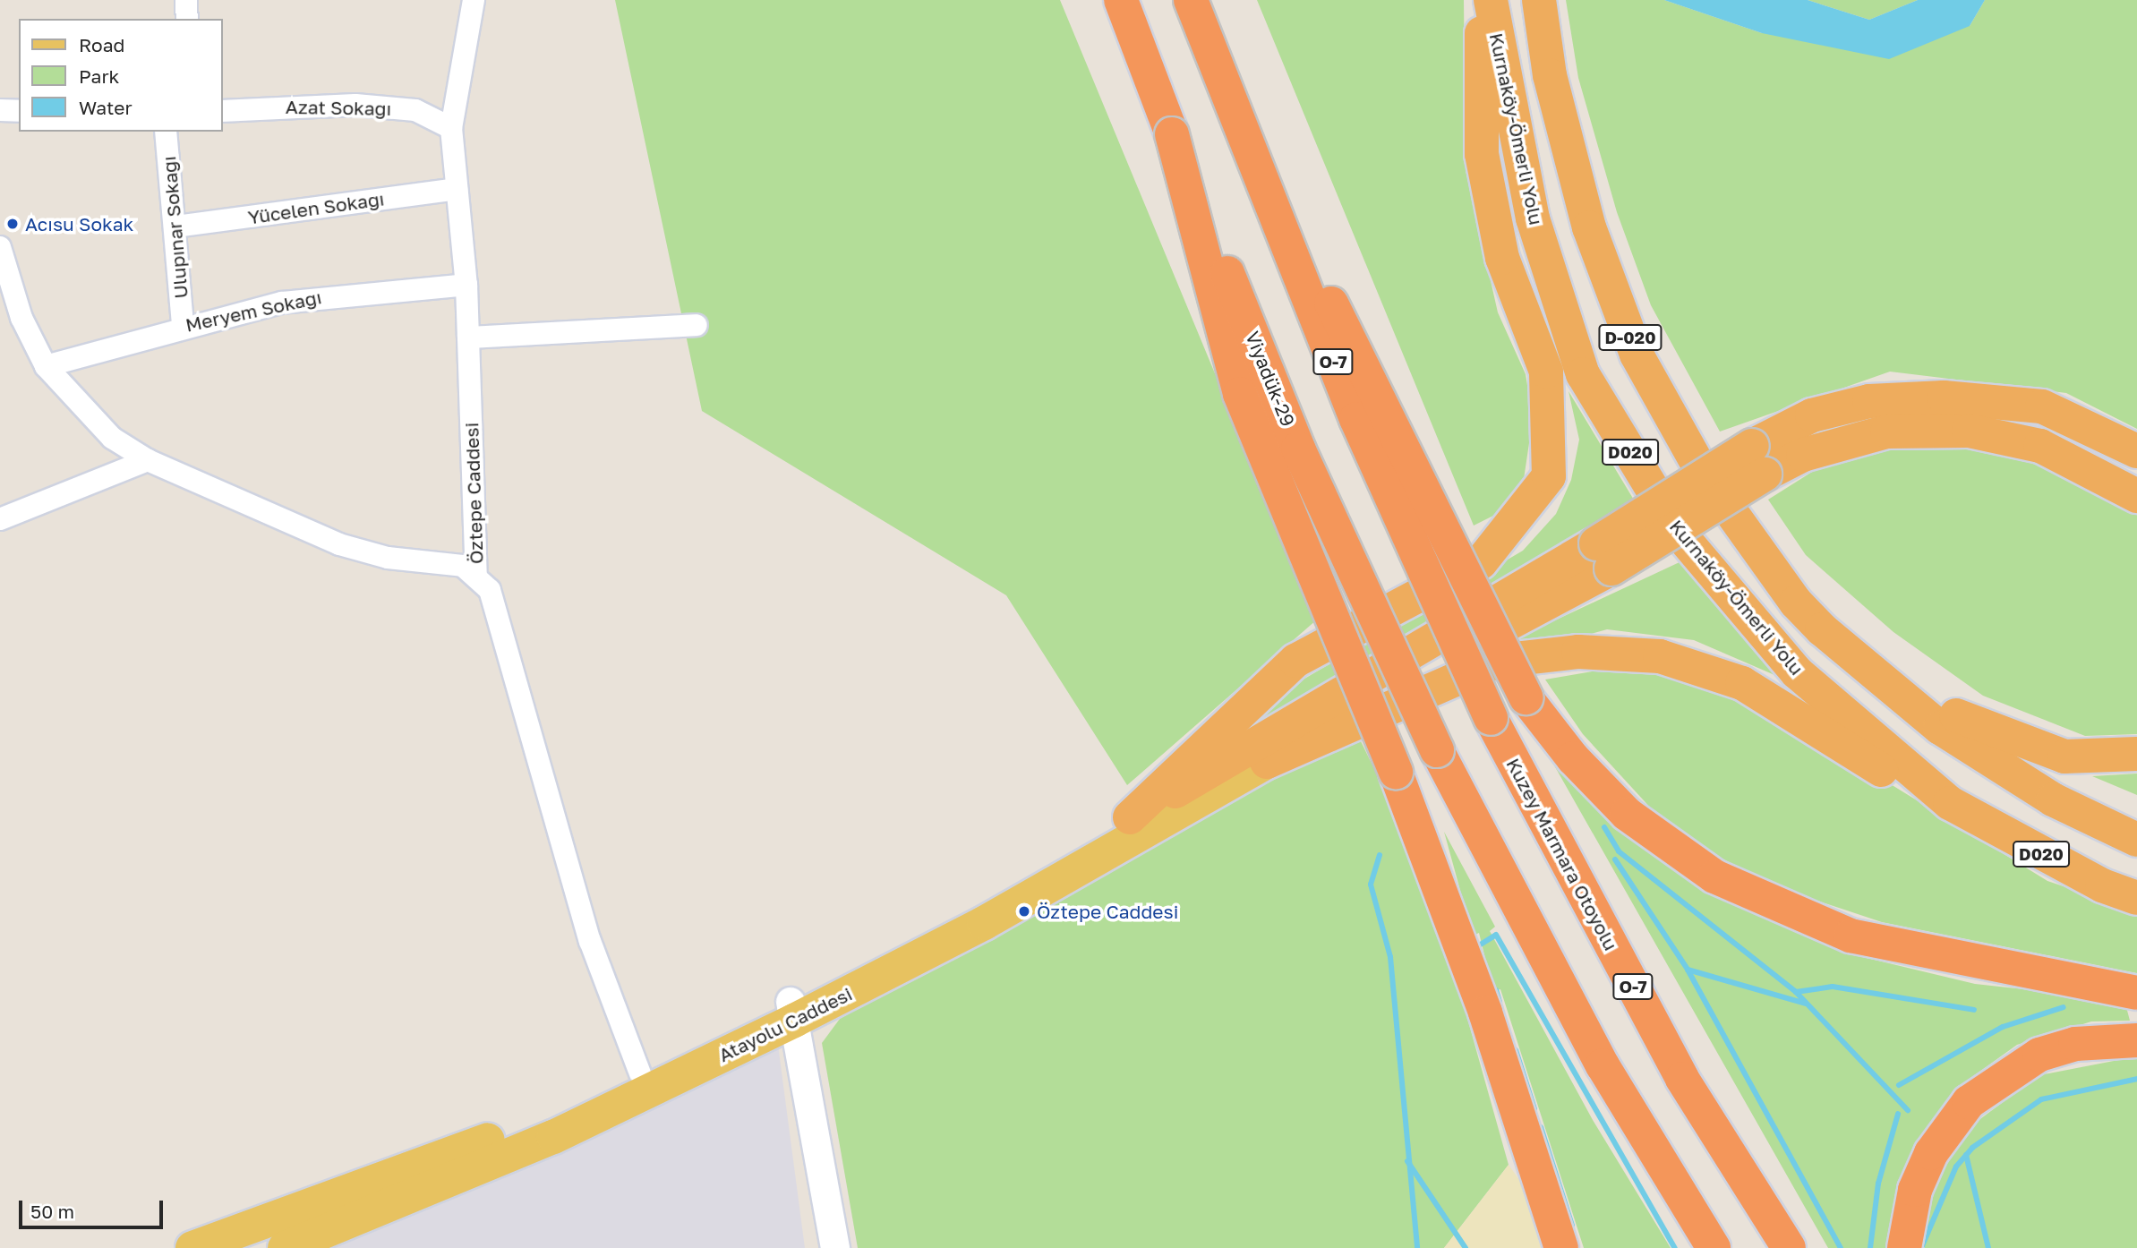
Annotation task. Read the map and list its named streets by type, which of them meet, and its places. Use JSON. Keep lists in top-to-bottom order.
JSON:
{
  "streets": {
    "highway": [
      "Kurnaköy-Ömerli Yolu",
      "D-020",
      "O-7",
      "Viyadük-29",
      "D020",
      "Kuzey Marmara Otoyolu"
    ],
    "main road": ["Atayolu Caddesi"],
    "street": [
      "Azat Sokağı",
      "Yücelen Sokağı",
      "Ulupınar Sokağı",
      "Meryem Sokağı",
      "Öztepe Caddesi"
    ]
  },
  "crossings": [
    ["Azat Sokağı", "Öztepe Caddesi"],
    ["Yücelen Sokağı", "Ulupınar Sokağı"],
    ["Yücelen Sokağı", "Öztepe Caddesi"],
    ["Ulupınar Sokağı", "Meryem Sokağı"],
    ["Meryem Sokağı", "Öztepe Caddesi"],
    ["D-020", "D020"],
    ["O-7", "Kuzey Marmara Otoyolu"],
    ["Öztepe Caddesi", "Atayolu Caddesi"]
  ],
  "places": ["Acısu Sokak", "Öztepe Caddesi"],
  "legend": ["Road", "Park", "Water"],
  "scale_bar": "50 m"
}
